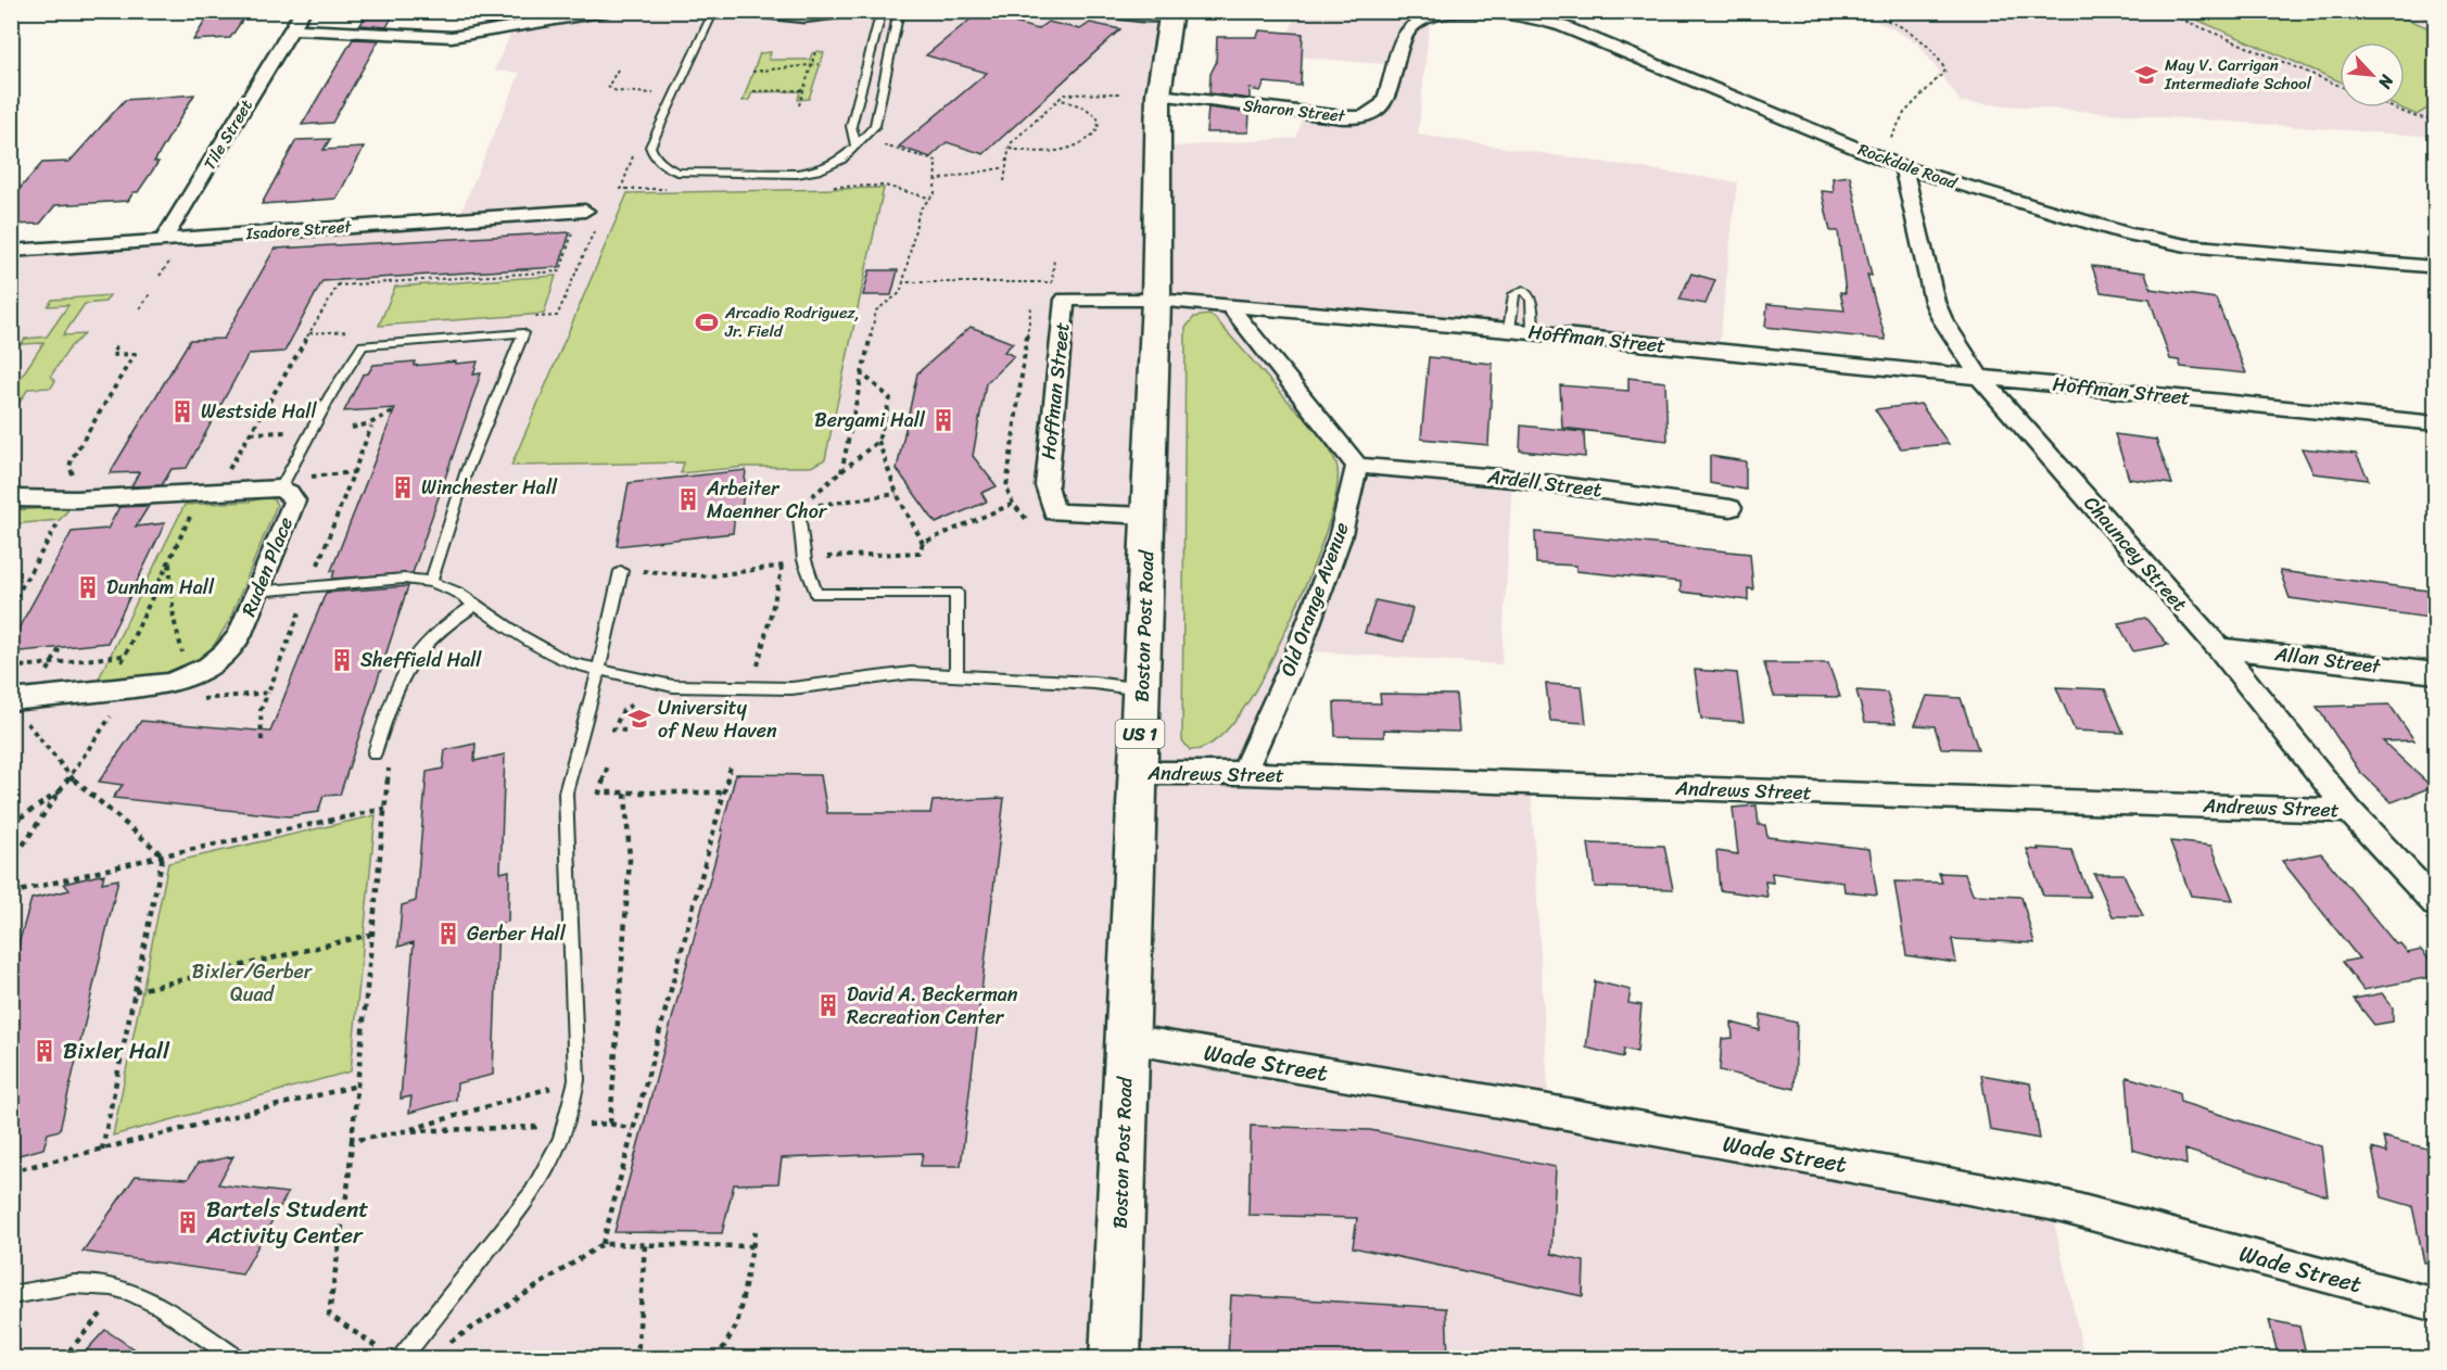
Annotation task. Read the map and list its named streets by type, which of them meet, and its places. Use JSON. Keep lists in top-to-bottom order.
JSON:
{
  "streets": {
    "main road": ["Boston Post Road", "US 1"],
    "street": [
      "Sharon Street",
      "Tile Street",
      "Rockdale Road",
      "Isadore Street",
      "Hoffman Street",
      "Ardell Street",
      "Chauncey Street",
      "Ruden Place",
      "Old Orange Avenue",
      "Allan Street",
      "Andrews Street",
      "Wade Street"
    ]
  },
  "crossings": [
    ["Sharon Street", "Rockdale Road"],
    ["Sharon Street", "Boston Post Road"],
    ["Tile Street", "Isadore Street"],
    ["Rockdale Road", "Chauncey Street"],
    ["Hoffman Street", "Chauncey Street"],
    ["Hoffman Street", "Boston Post Road"],
    ["Ardell Street", "Old Orange Avenue"],
    ["Chauncey Street", "Allan Street"],
    ["Chauncey Street", "Andrews Street"],
    ["Old Orange Avenue", "Andrews Street"],
    ["Boston Post Road", "Andrews Street"],
    ["Boston Post Road", "Wade Street"]
  ],
  "parks": ["Bixler/Gerber Quad"],
  "places": {
    "school or university": ["May V. Carrigan Intermediate School", "University of New Haven"],
    "sports": ["Arcadio Rodriguez, Jr. Field"],
    "building": [
      "Westside Hall",
      "Bergami Hall",
      "Winchester Hall",
      "Arbeiter Maenner Chor",
      "Dunham Hall",
      "Sheffield Hall",
      "Gerber Hall",
      "David A. Beckerman Recreation Center",
      "Bixler Hall",
      "Bartels Student Activity Center"
    ]
  },
  "north": "bottom right"
}
